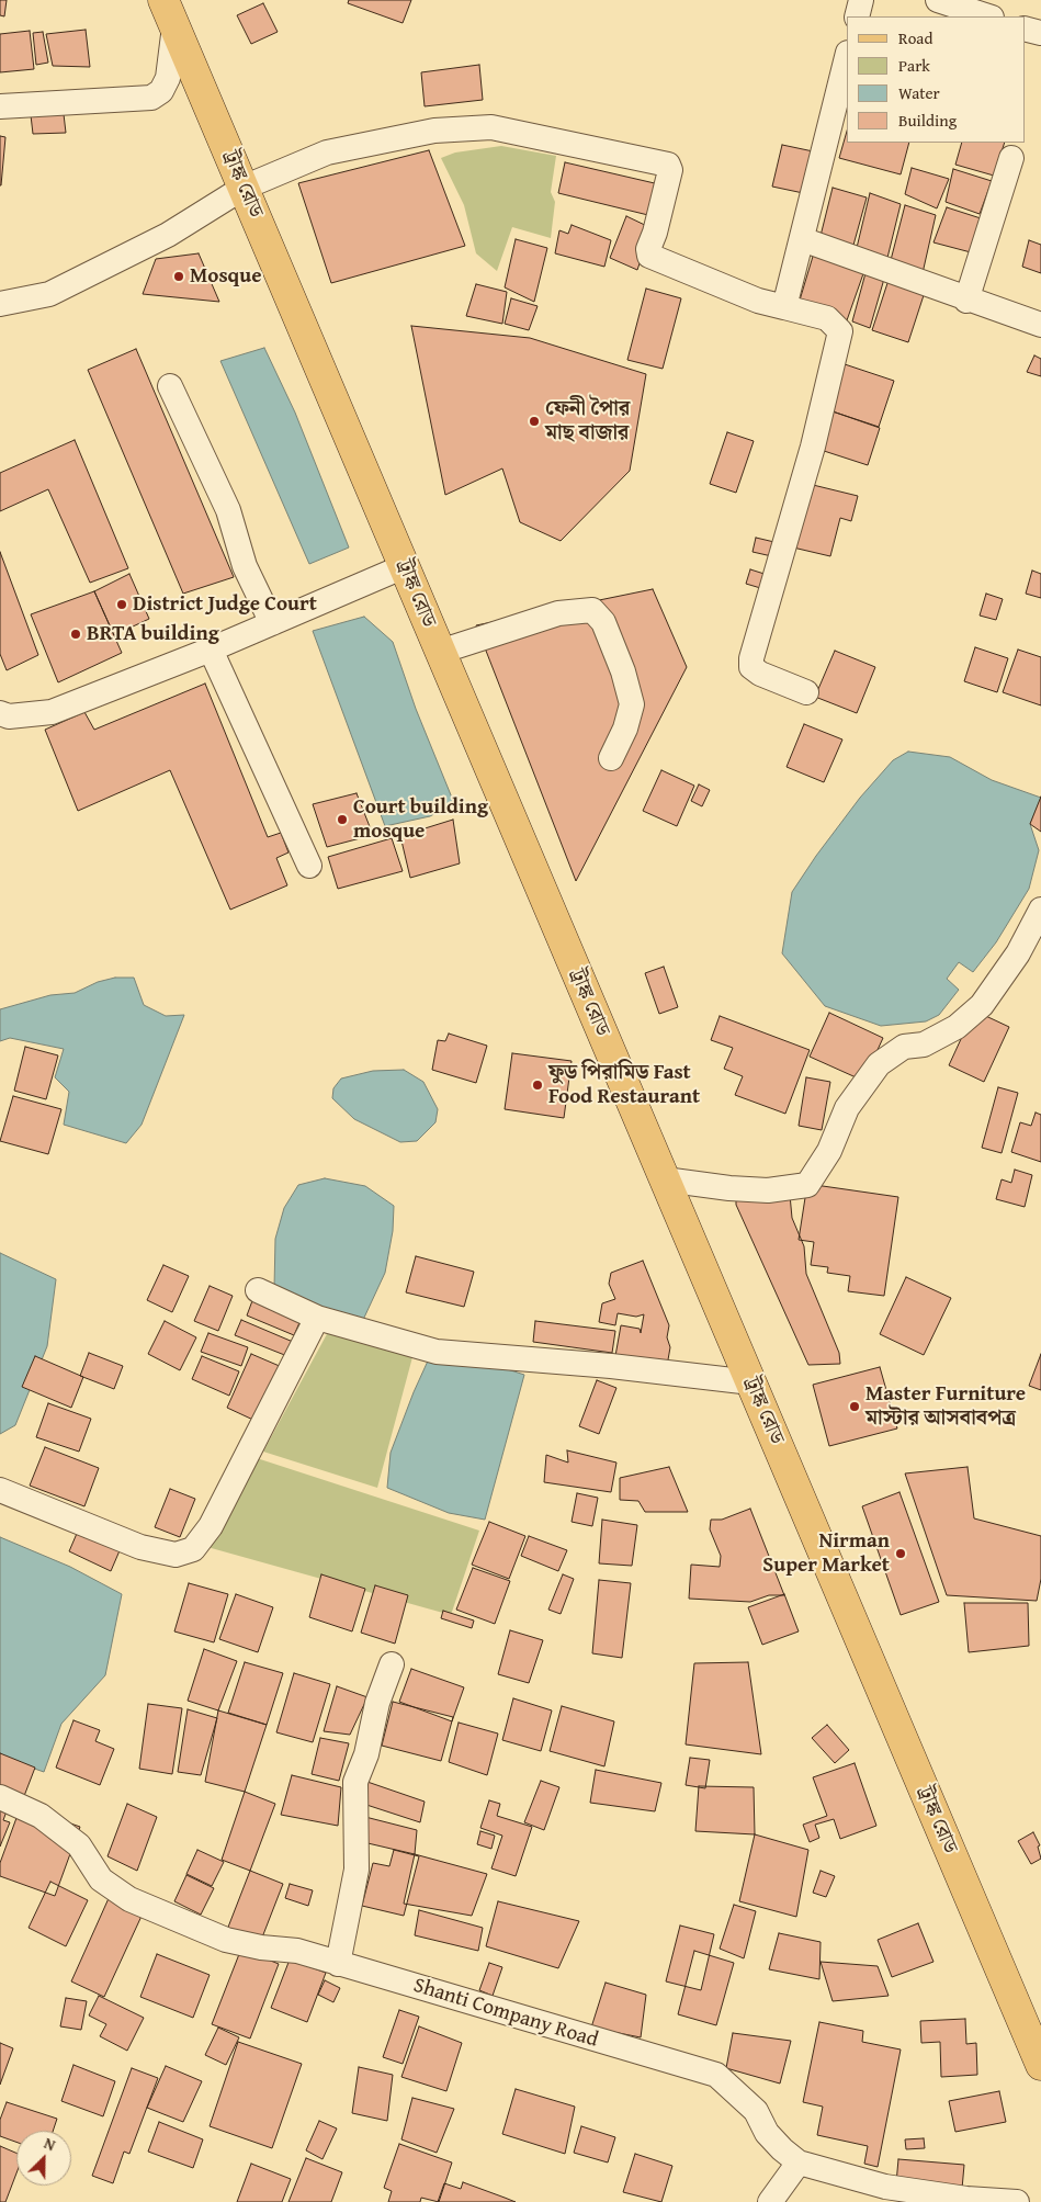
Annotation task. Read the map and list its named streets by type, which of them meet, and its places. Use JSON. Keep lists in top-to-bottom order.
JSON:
{
  "streets": {
    "main road": ["ট্রাঙ্ক রোড"],
    "street": ["Shanti Company Road"]
  },
  "places": [
    "Mosque",
    "ফেনী পৈার মাছ বাজার",
    "District Judge Court",
    "BRTA building",
    "Court building mosque",
    "ফুড পিরামিড Fast Food Restaurant",
    "Master Furniture মাস্টার আসবাবপত্র",
    "Nirman Super Market"
  ],
  "legend": [
    "Road",
    "Park",
    "Water",
    "Building"
  ],
  "north": "top right"
}
